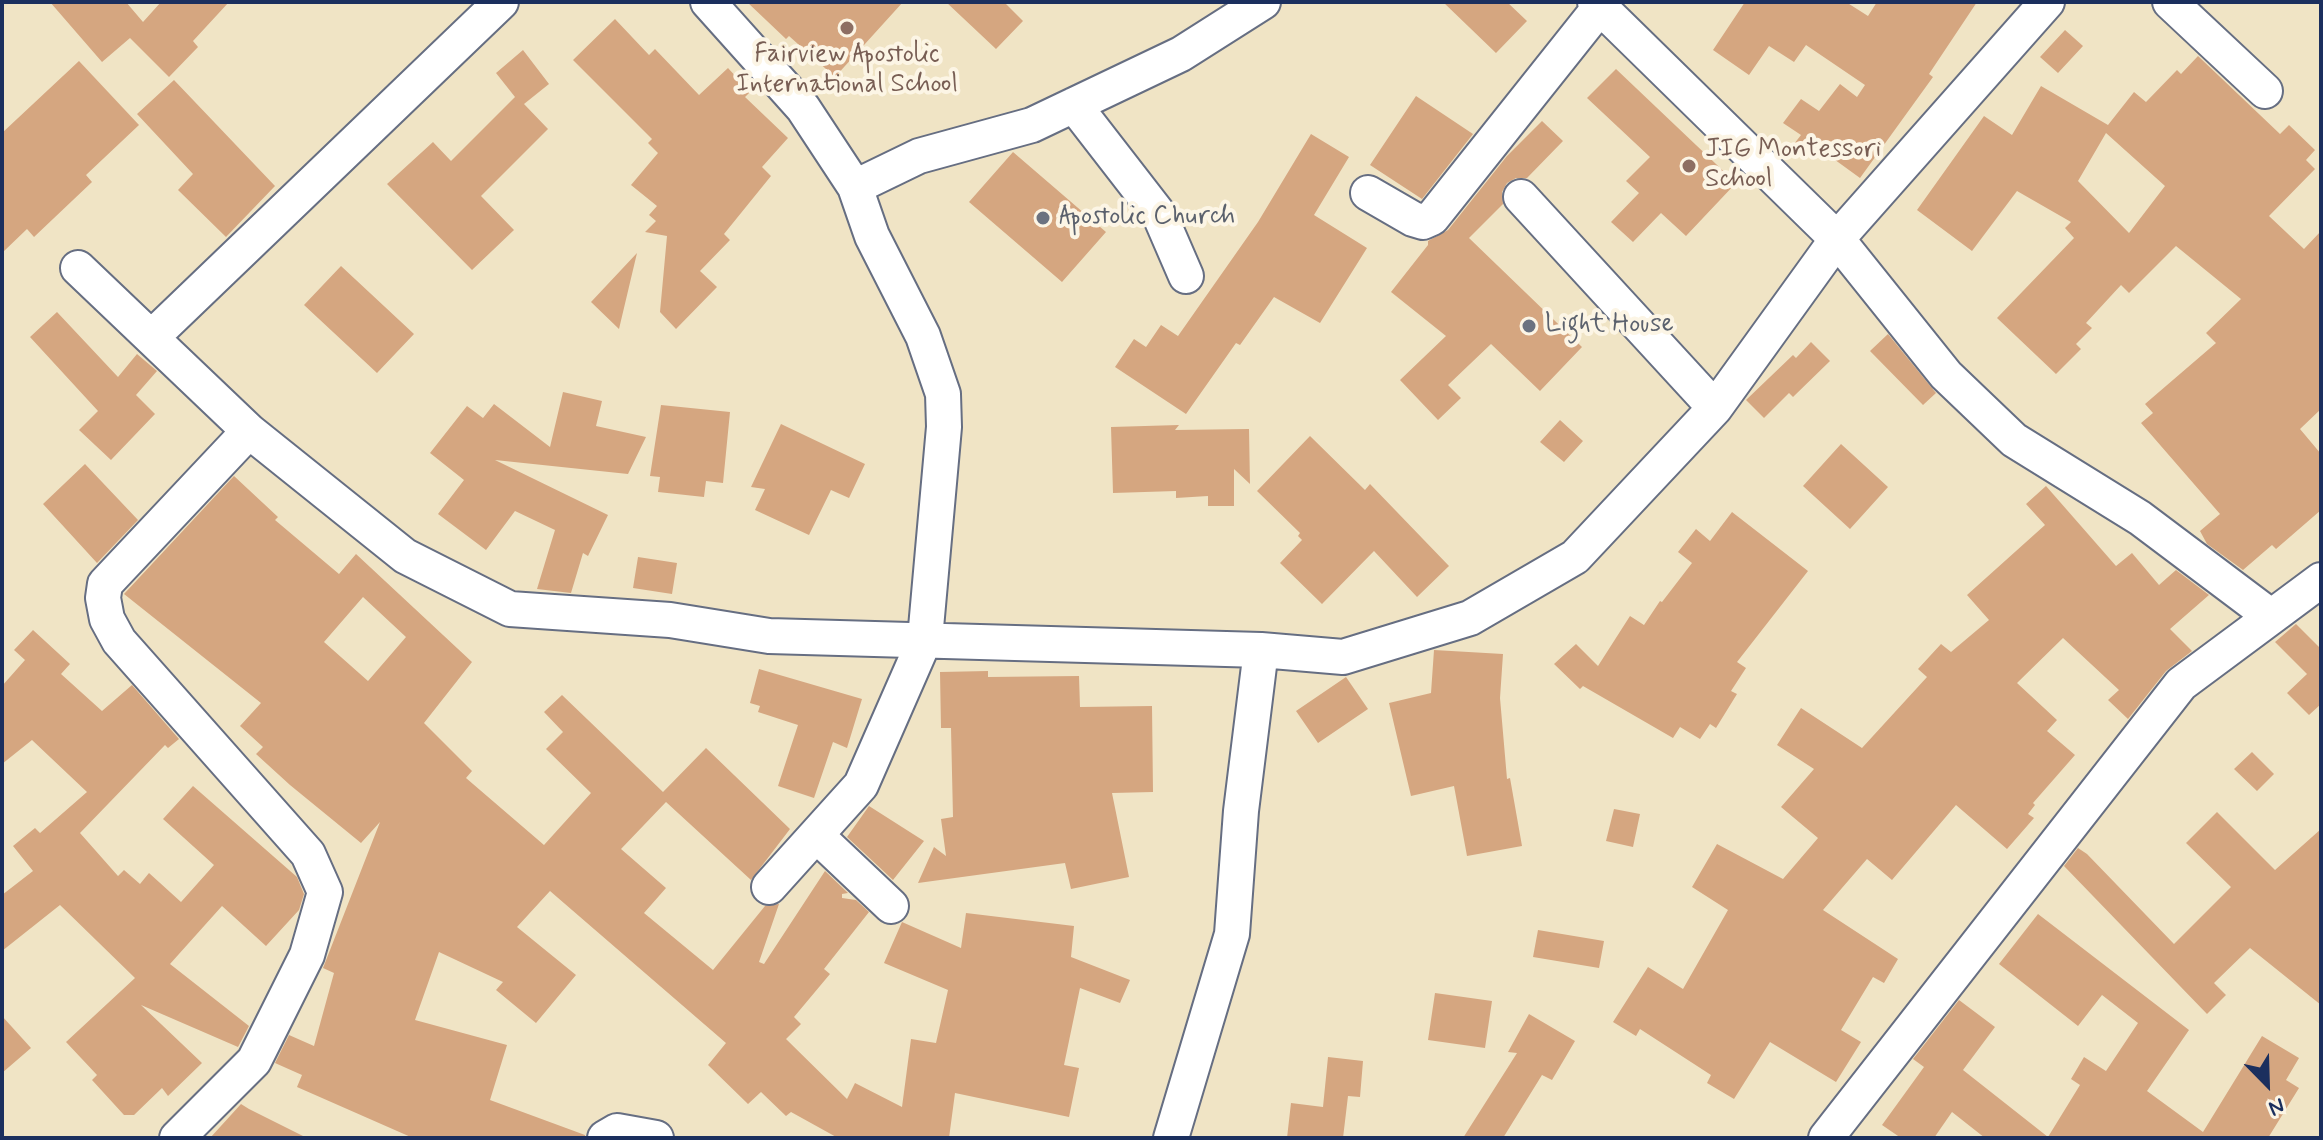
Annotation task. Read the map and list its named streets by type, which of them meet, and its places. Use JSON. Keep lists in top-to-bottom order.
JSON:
{
  "places": [
    "Fairview Apostolic International School",
    "JIG Montessori School",
    "Apostolic Church",
    "Light House"
  ],
  "north": "bottom right"
}
